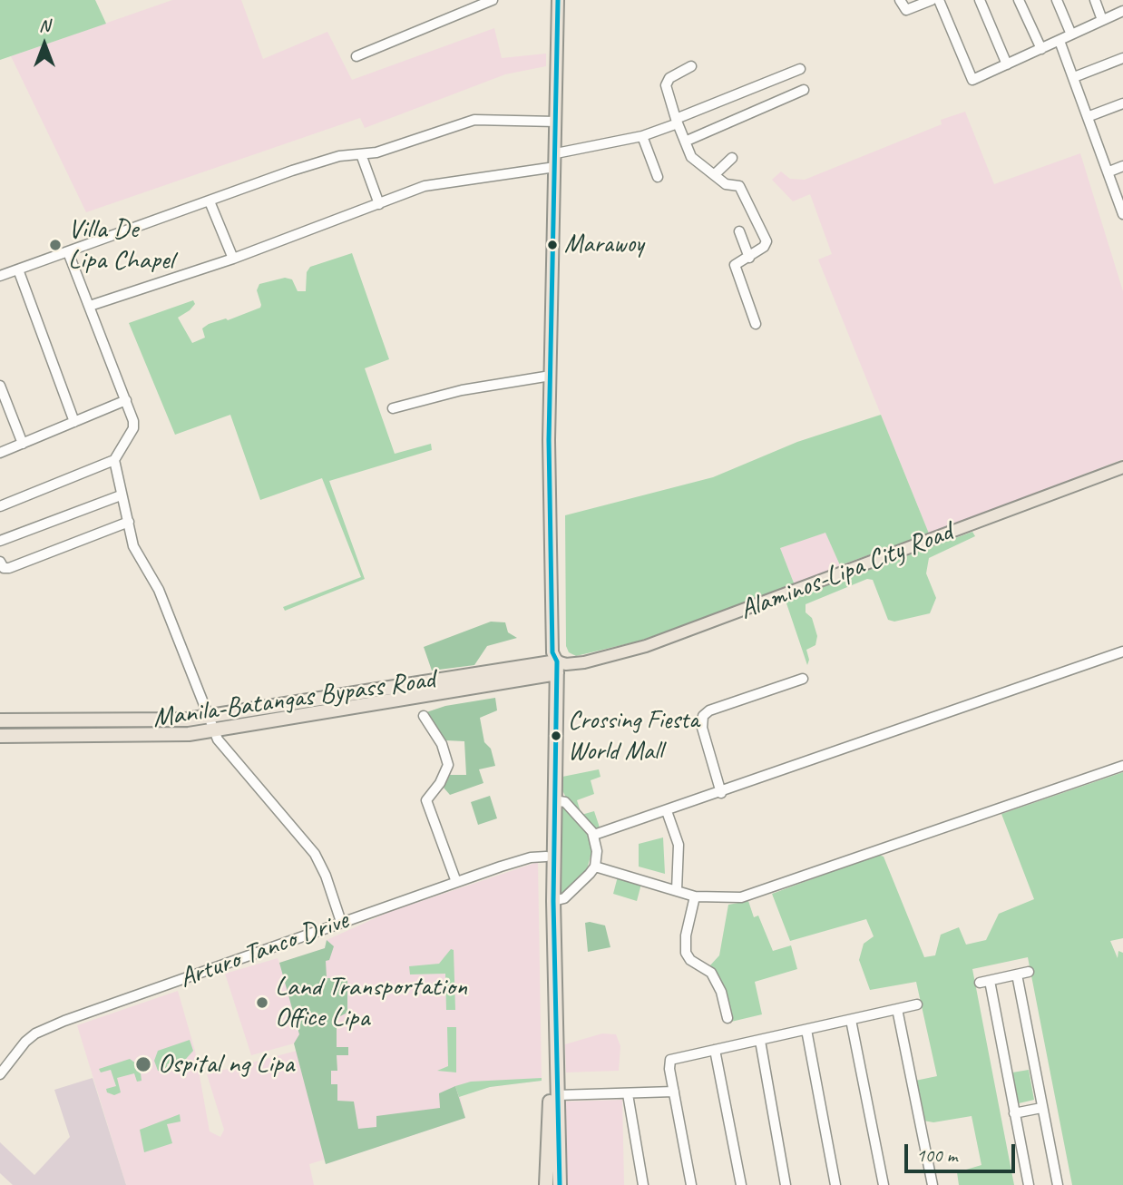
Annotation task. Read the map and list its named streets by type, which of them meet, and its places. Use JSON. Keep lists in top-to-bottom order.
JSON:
{
  "streets": {
    "highway": ["Manila-Batangas Bypass Road"],
    "main road": ["Alaminos-Lipa City Road"],
    "street": ["Arturo Tanco Drive"]
  },
  "crossings": [
    ["Alaminos-Lipa City Road", "Manila-Batangas Bypass Road"]
  ],
  "places": [
    "Villa De Lipa Chapel",
    "Marawoy",
    "Crossing Fiesta World Mall",
    "Land Transportation Office Lipa",
    "Ospital ng Lipa"
  ],
  "scale_bar": "100 m",
  "north": "top"
}
